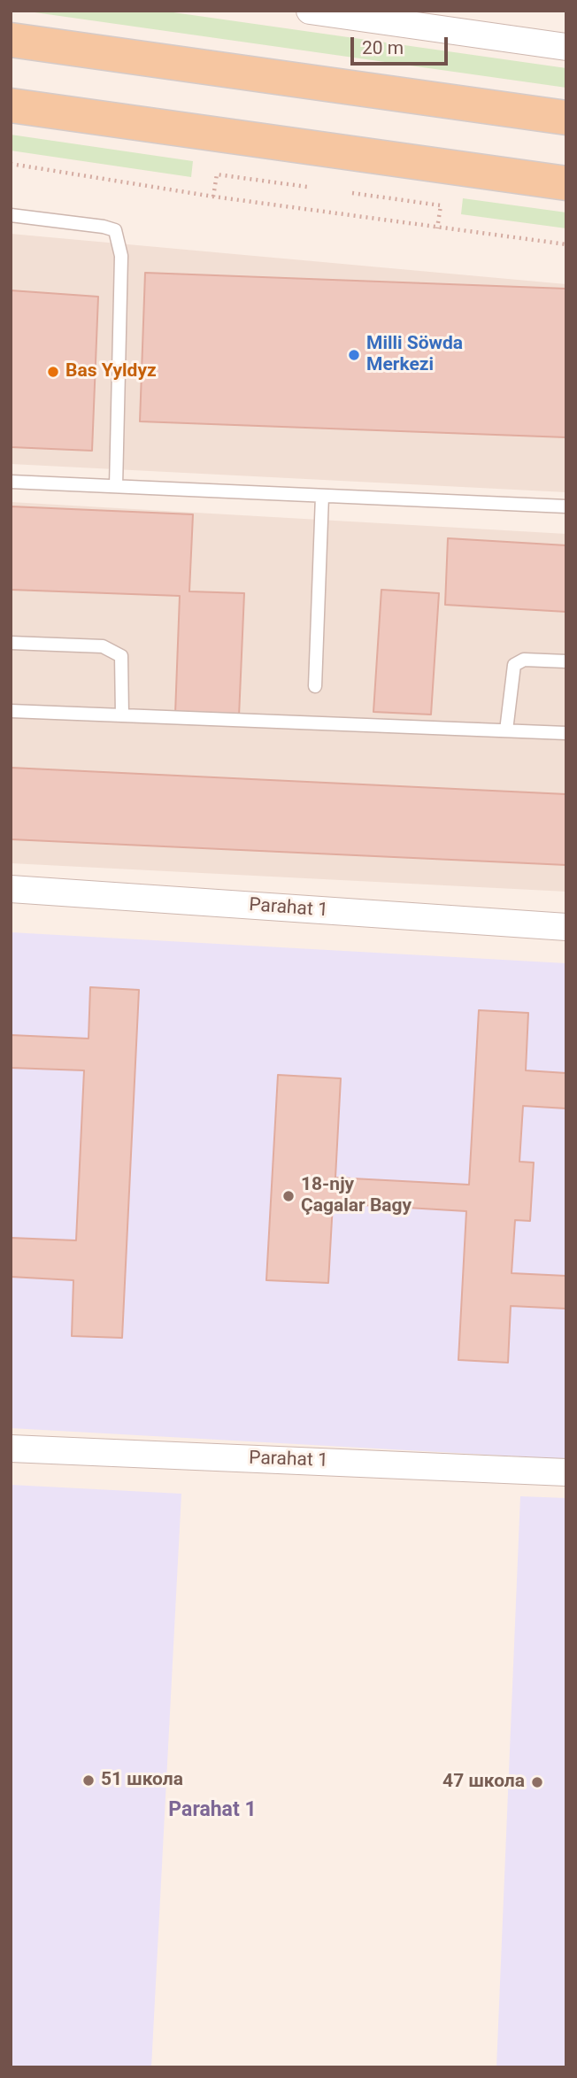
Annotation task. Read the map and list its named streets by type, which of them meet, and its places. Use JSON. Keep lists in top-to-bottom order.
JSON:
{
  "streets": {
    "street": ["Parahat 1"]
  },
  "districts": ["Parahat 1"],
  "places": [
    "Milli Söwda Merkezi",
    "Bas Yyldyz",
    "18-njy Çagalar Bagy",
    "51 школа",
    "47 школа"
  ],
  "scale_bar": "20 m"
}
